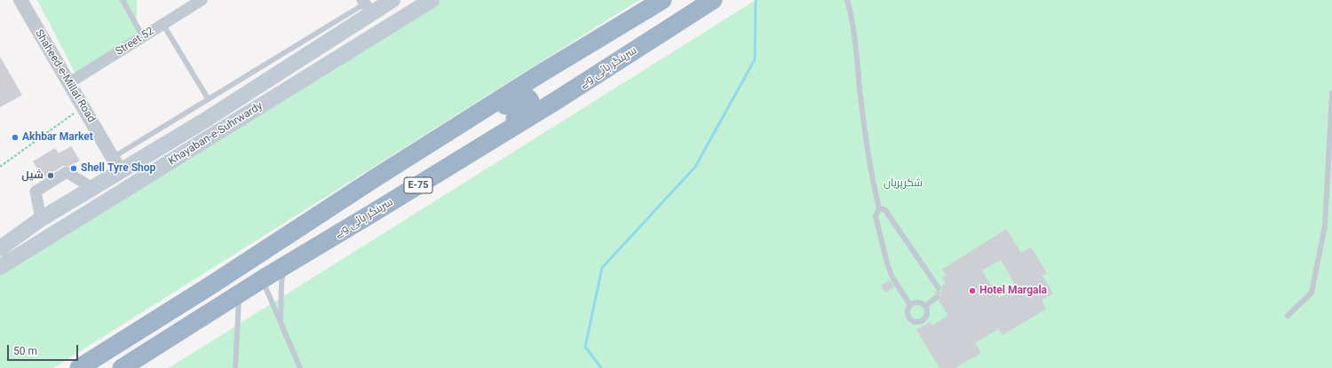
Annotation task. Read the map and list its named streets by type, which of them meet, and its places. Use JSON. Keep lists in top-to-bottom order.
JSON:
{
  "streets": {
    "highway": ["سرینگر ہائی وے", "E-75"],
    "main road": ["Khayaban-e-Suhrwardy"],
    "street": ["Street 52", "Shaheed-e-Millat Road"]
  },
  "crossings": [
    ["Street 52", "Shaheed-e-Millat Road"],
    ["Shaheed-e-Millat Road", "Khayaban-e-Suhrwardy"]
  ],
  "parks": ["شکرپریاں"],
  "places": [
    "Akhbar Market",
    "Shell Tyre Shop",
    "شیل",
    "Hotel Margala"
  ],
  "scale_bar": "50 m"
}
